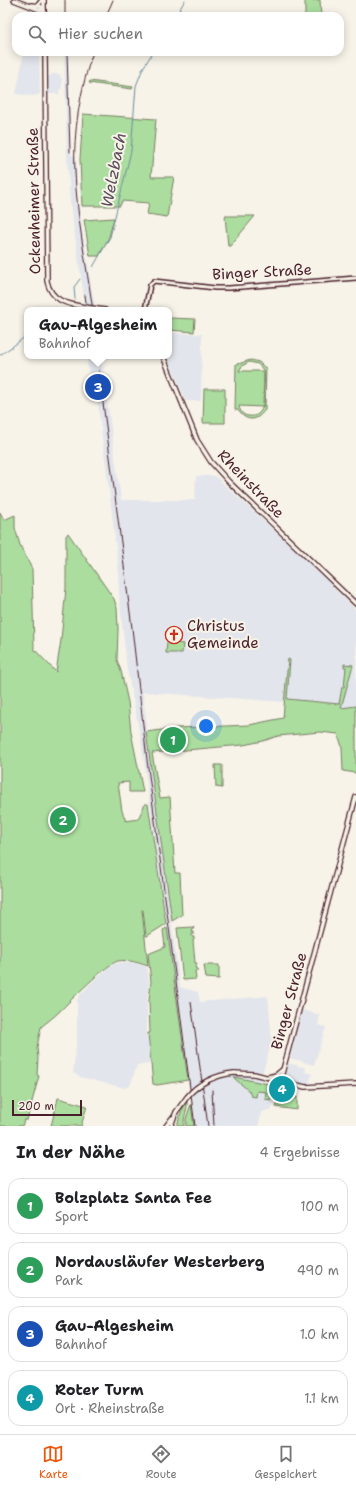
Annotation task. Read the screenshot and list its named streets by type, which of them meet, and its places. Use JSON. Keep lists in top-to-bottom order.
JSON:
{
  "streets": {
    "main road": ["Ockenheimer Straße", "Binger Straße", "Rheinstraße"]
  },
  "water": ["Welzbach"],
  "places": {
    "church": ["Christus Gemeinde"]
  },
  "scale_bar": "200 m",
  "page": {
    "search": "Hier suchen",
    "popup": ["Gau-Algesheim", "Bahnhof"],
    "pins": [
      "3",
      "1",
      "2",
      "4"
    ],
    "scale": "200 m",
    "heading": ["In der Nähe", "4 Ergebnisse"],
    "list": [
      {
        "mark": "1",
        "name": "Bolzplatz Santa Fee",
        "note": "Sport",
        "value": "100 m"
      },
      {
        "mark": "2",
        "name": "Nordausläufer Westerberg",
        "note": "Park",
        "value": "490 m"
      },
      {
        "mark": "3",
        "name": "Gau-Algesheim",
        "note": "Bahnhof",
        "value": "1.0 km"
      },
      {
        "mark": "4",
        "name": "Roter Turm",
        "note": "Ort · Rheinstraße",
        "value": "1.1 km"
      }
    ],
    "nav": ["Karte", "Route", "Gespeichert"]
  }
}
